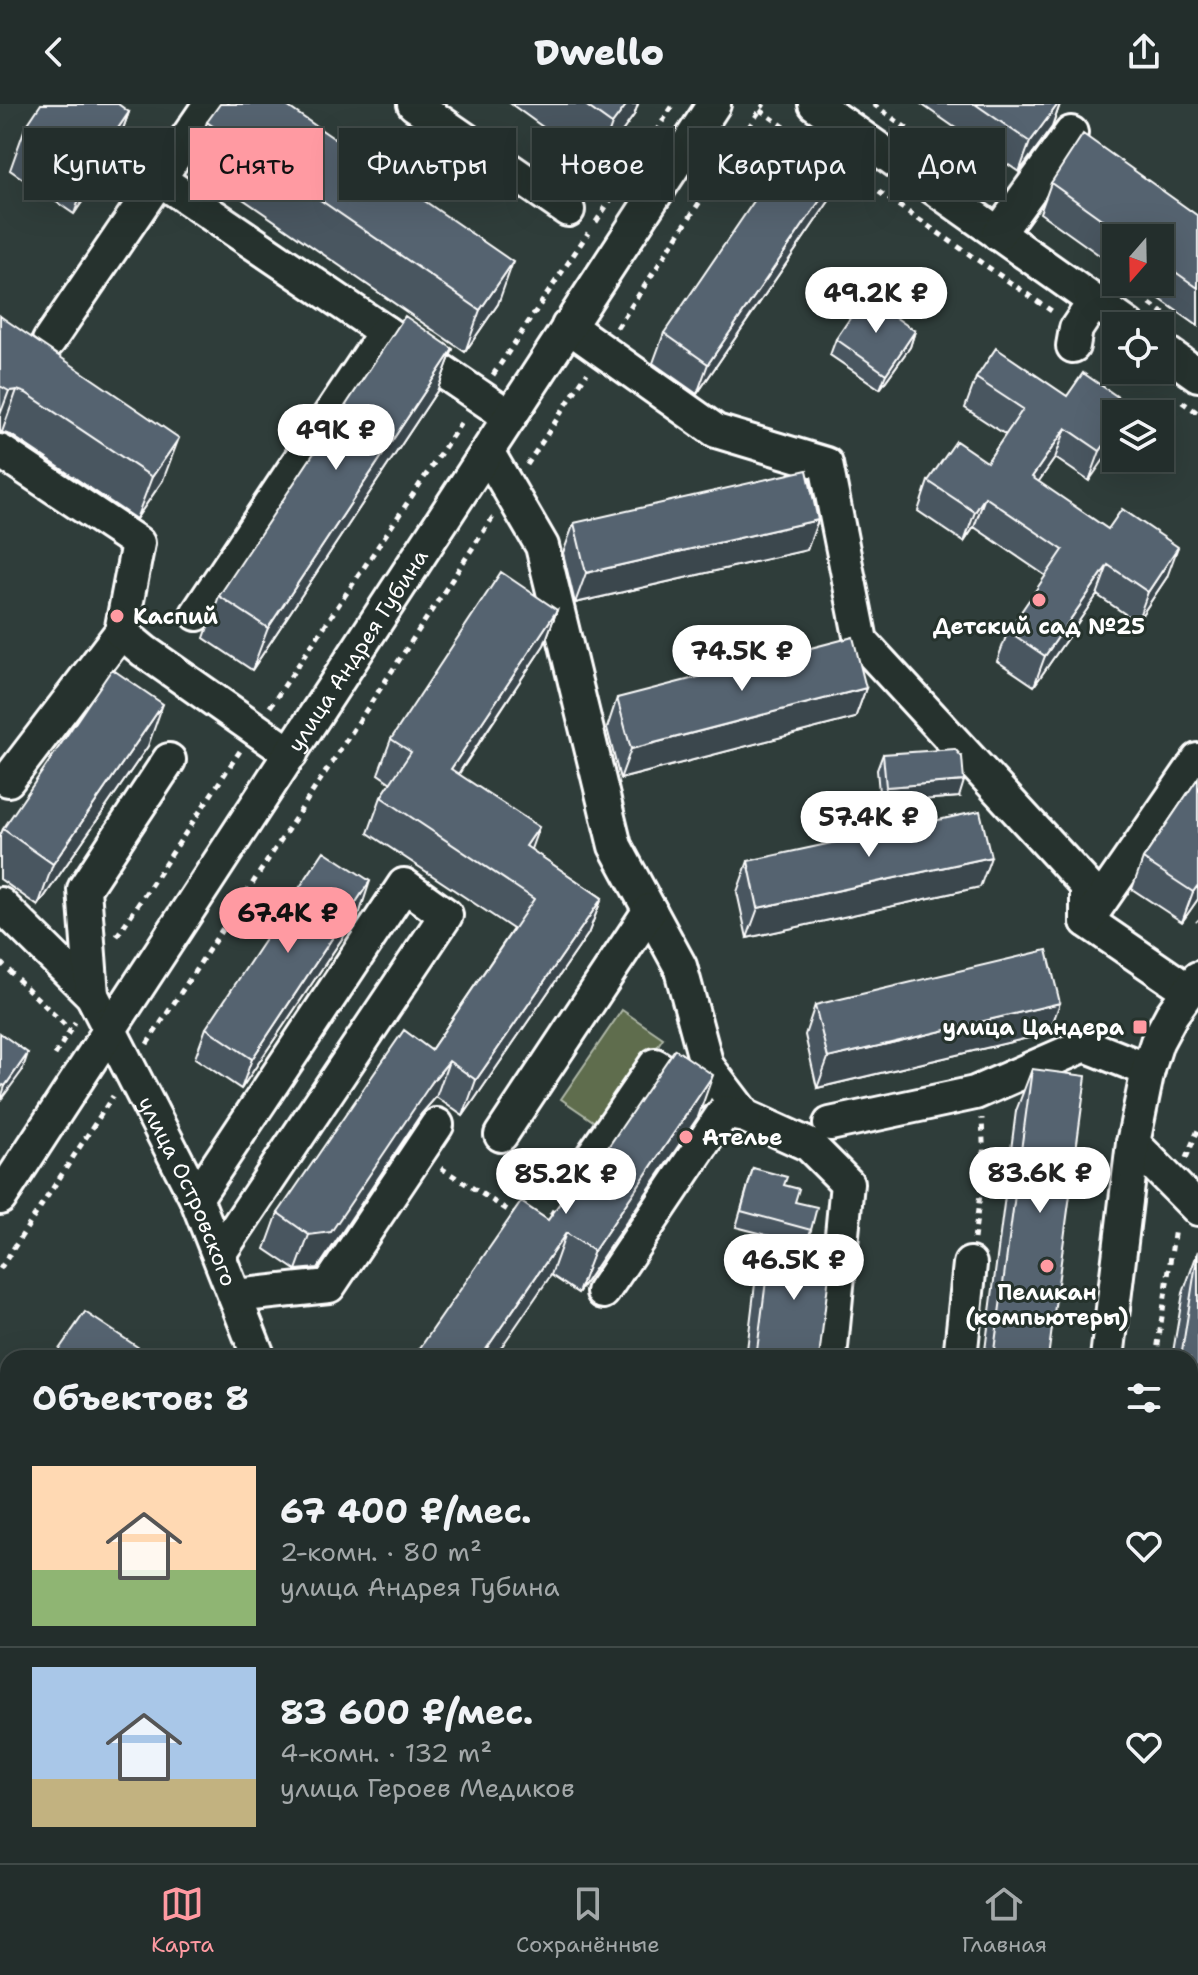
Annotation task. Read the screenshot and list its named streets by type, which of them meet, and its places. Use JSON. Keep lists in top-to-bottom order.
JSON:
{
  "streets": {
    "street": ["улица Андрея Губина", "улица Островского"]
  },
  "crossings": [
    ["улица Андрея Губина", "улица Островского"]
  ],
  "places": {
    "other": [
      "Детский сад №25",
      "Каспий",
      "Ателье",
      "Пеликан (компьютеры)"
    ],
    "transit": ["улица Цандера"]
  },
  "north": "bottom",
  "page": {
    "header": "Dwello",
    "chip": [
      "Купить",
      "Снять",
      "Фильтры",
      "Новое",
      "Квартира",
      "Дом"
    ],
    "price": [
      "49.2K ₽",
      "49K ₽",
      "74.5K ₽",
      "57.4K ₽",
      "67.4K ₽",
      "83.6K ₽",
      "85.2K ₽",
      "46.5K ₽"
    ],
    "heading": "Объектов: 8",
    "list": [
      {
        "name": "67 400 ₽/мес.",
        "note": "2-комн. · 80 m² · улица Андрея Губина"
      },
      {
        "name": "83 600 ₽/мес.",
        "note": "4-комн. · 132 m² · улица Героев Медиков"
      }
    ],
    "tabs": ["Карта", "Сохранённые", "Главная"]
  }
}
